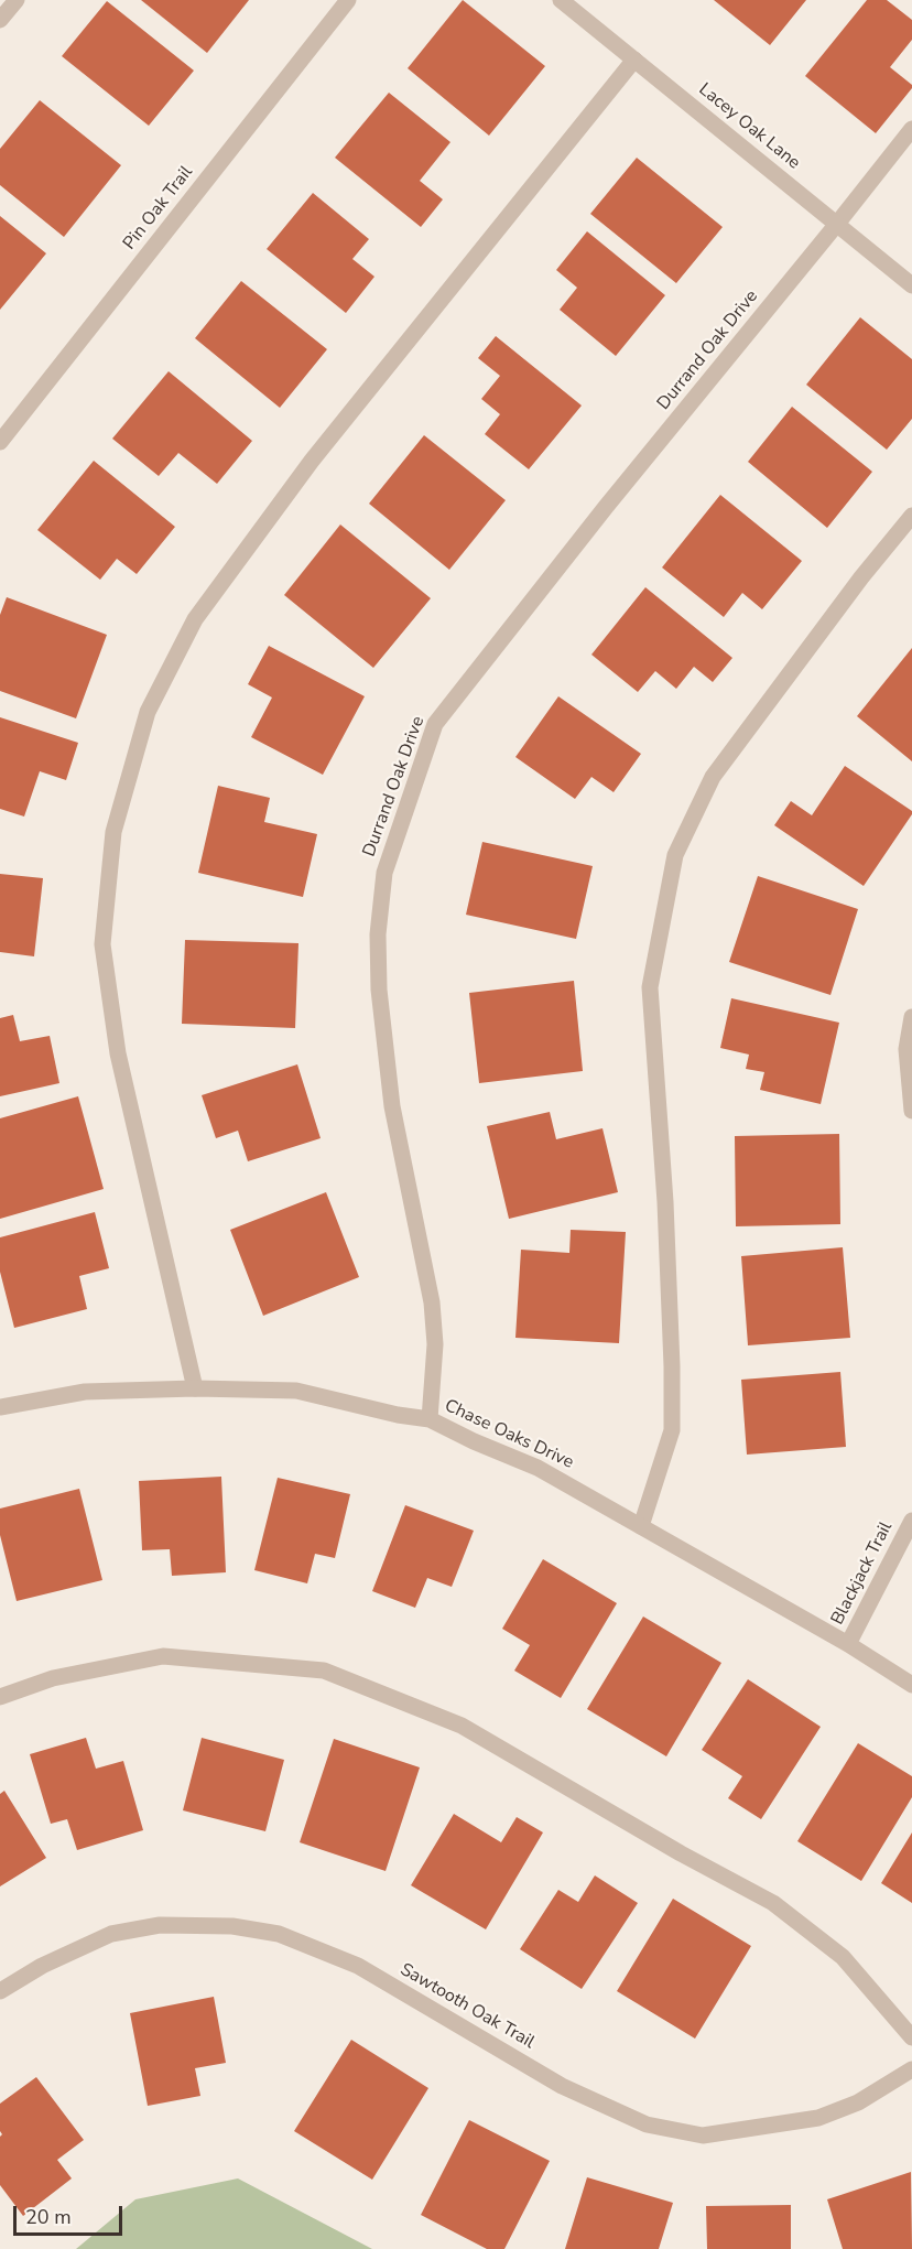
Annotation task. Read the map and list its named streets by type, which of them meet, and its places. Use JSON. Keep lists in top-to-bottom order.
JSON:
{
  "streets": {
    "street": [
      "Lacey Oak Lane",
      "Pin Oak Trail",
      "Durrand Oak Drive",
      "Chase Oaks Drive",
      "Blackjack Trail",
      "Sawtooth Oak Trail"
    ]
  },
  "crossings": [
    ["Lacey Oak Lane", "Durrand Oak Drive"],
    ["Durrand Oak Drive", "Chase Oaks Drive"],
    ["Chase Oaks Drive", "Blackjack Trail"]
  ],
  "scale_bar": "20 m"
}
